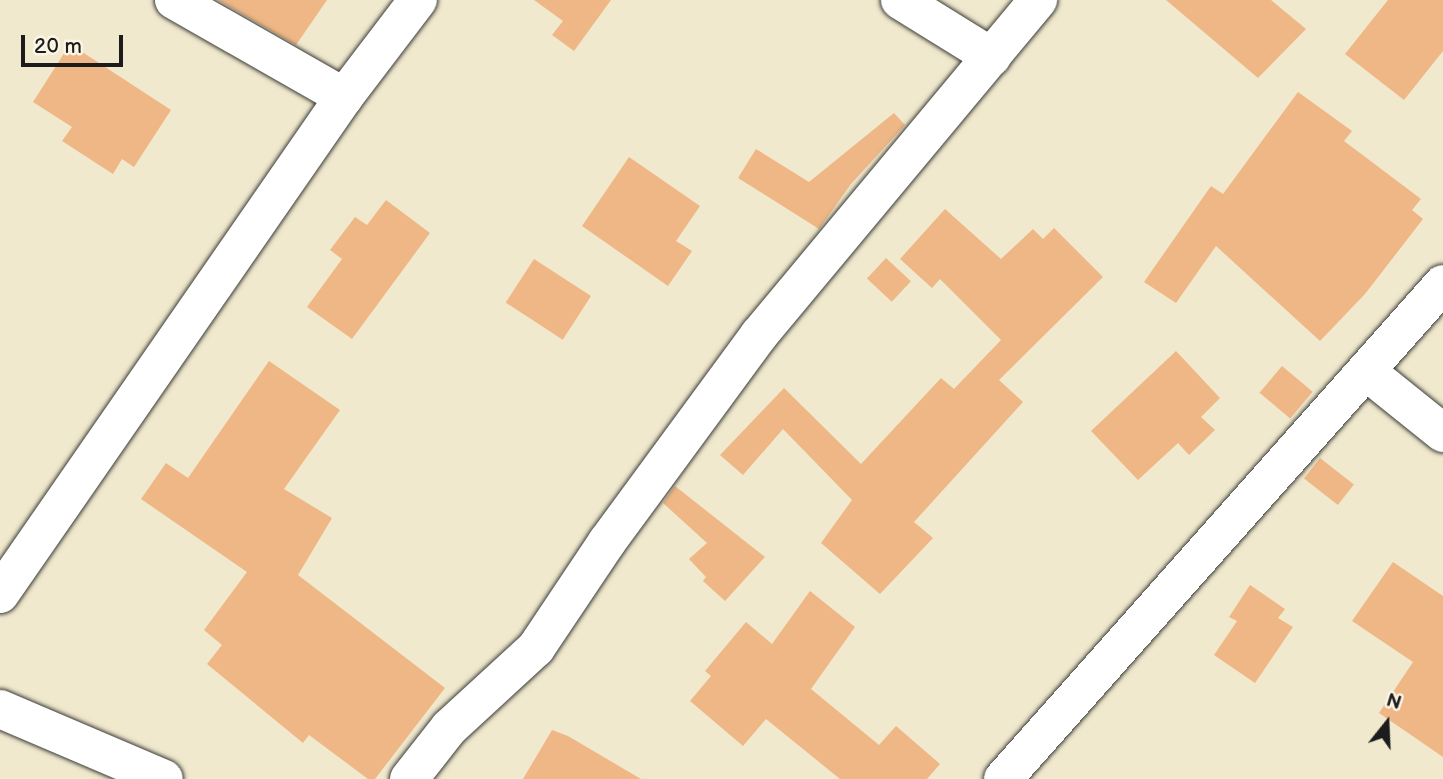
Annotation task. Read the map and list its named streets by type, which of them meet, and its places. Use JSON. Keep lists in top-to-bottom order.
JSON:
{
  "scale_bar": "20 m",
  "north": "top"
}
